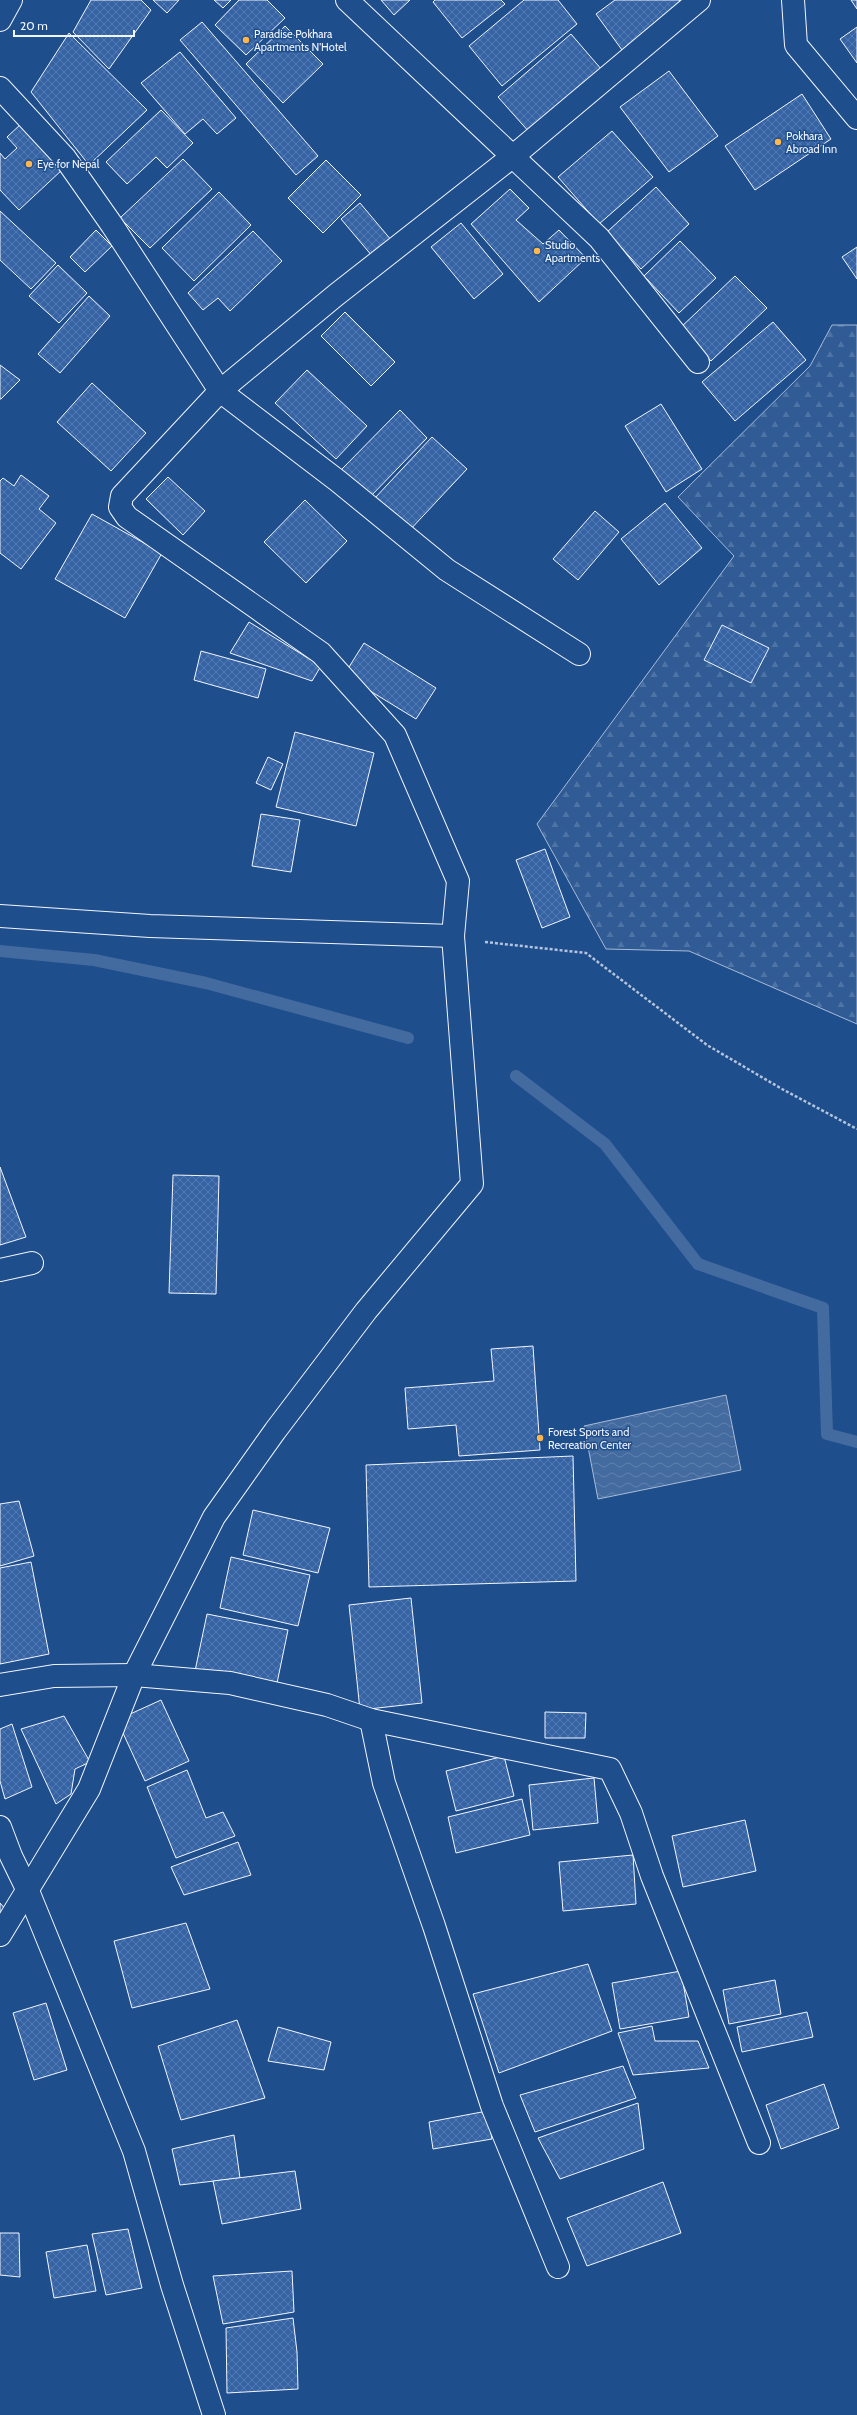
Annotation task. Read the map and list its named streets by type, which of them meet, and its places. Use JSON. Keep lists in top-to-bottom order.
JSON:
{
  "places": [
    "Paradise Pokhara Apartments N'Hotel",
    "Pokhara Abroad Inn",
    "Eye for Nepal",
    "Studio Apartments",
    "Forest Sports and Recreation Center"
  ],
  "scale_bar": "20 m"
}
